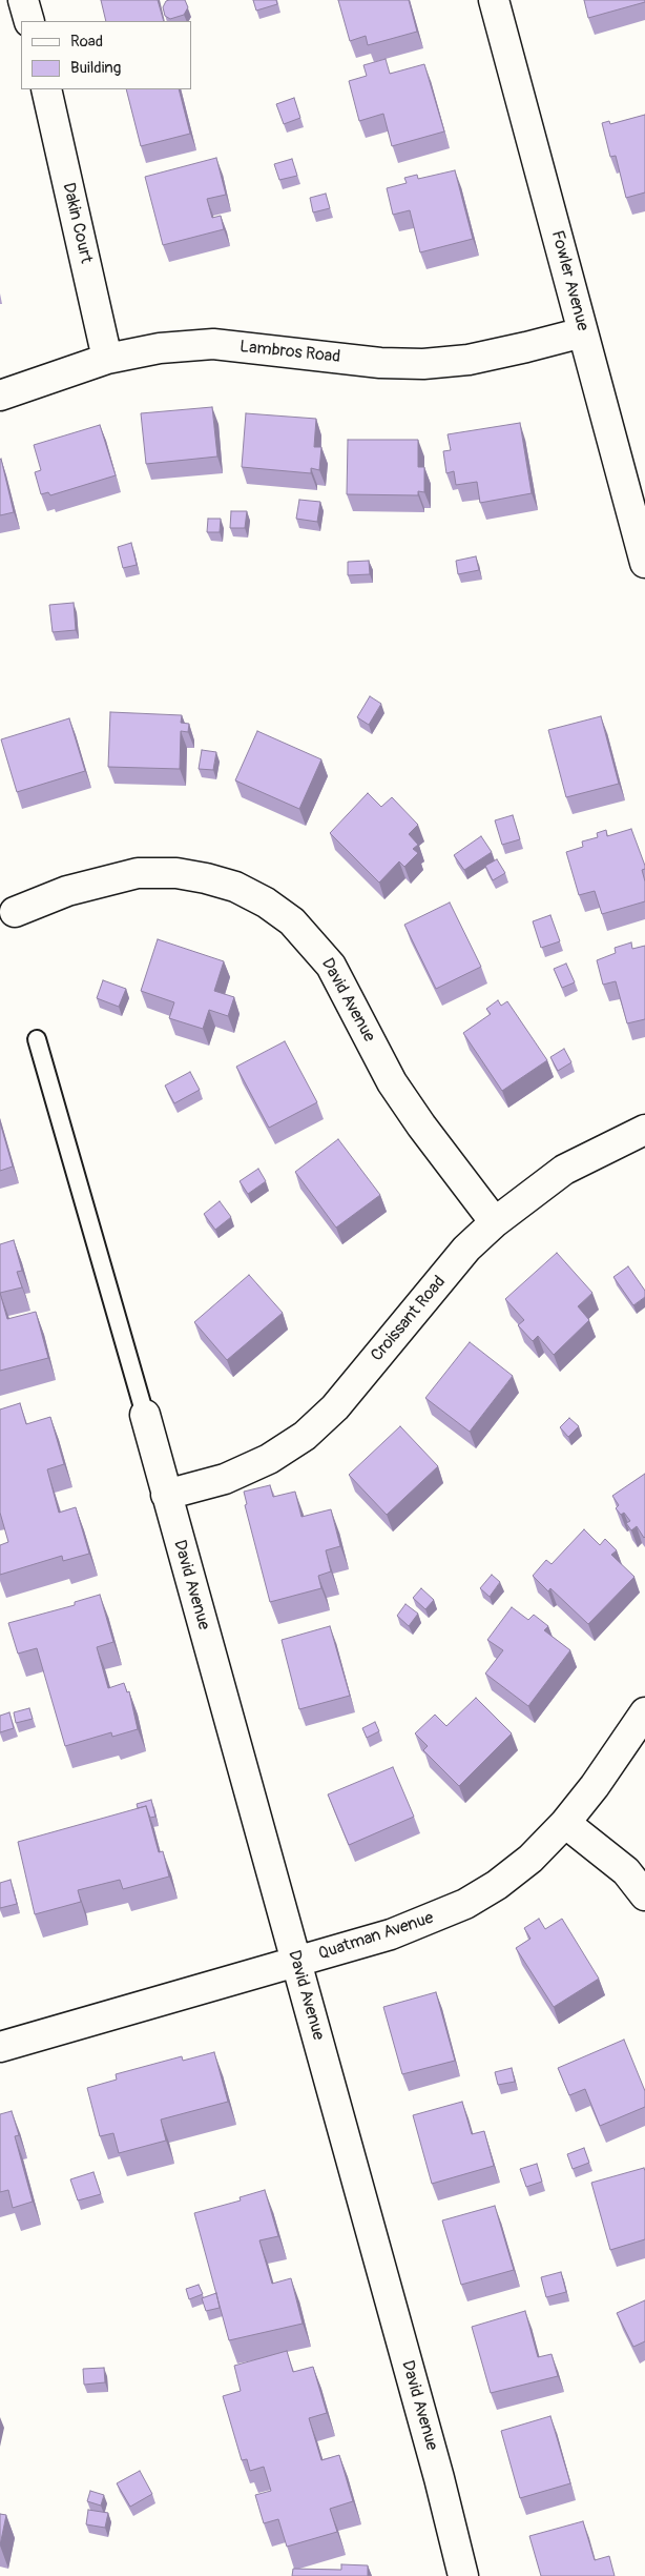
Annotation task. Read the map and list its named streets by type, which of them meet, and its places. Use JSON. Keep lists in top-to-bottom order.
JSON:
{
  "streets": {
    "street": [
      "Dakin Court",
      "Fowler Avenue",
      "Lambros Road",
      "David Avenue",
      "Croissant Road",
      "Quatman Avenue"
    ]
  },
  "crossings": [
    ["Dakin Court", "Lambros Road"],
    ["Fowler Avenue", "Lambros Road"],
    ["David Avenue", "Croissant Road"],
    ["David Avenue", "Quatman Avenue"]
  ],
  "legend": ["Road", "Building"]
}
